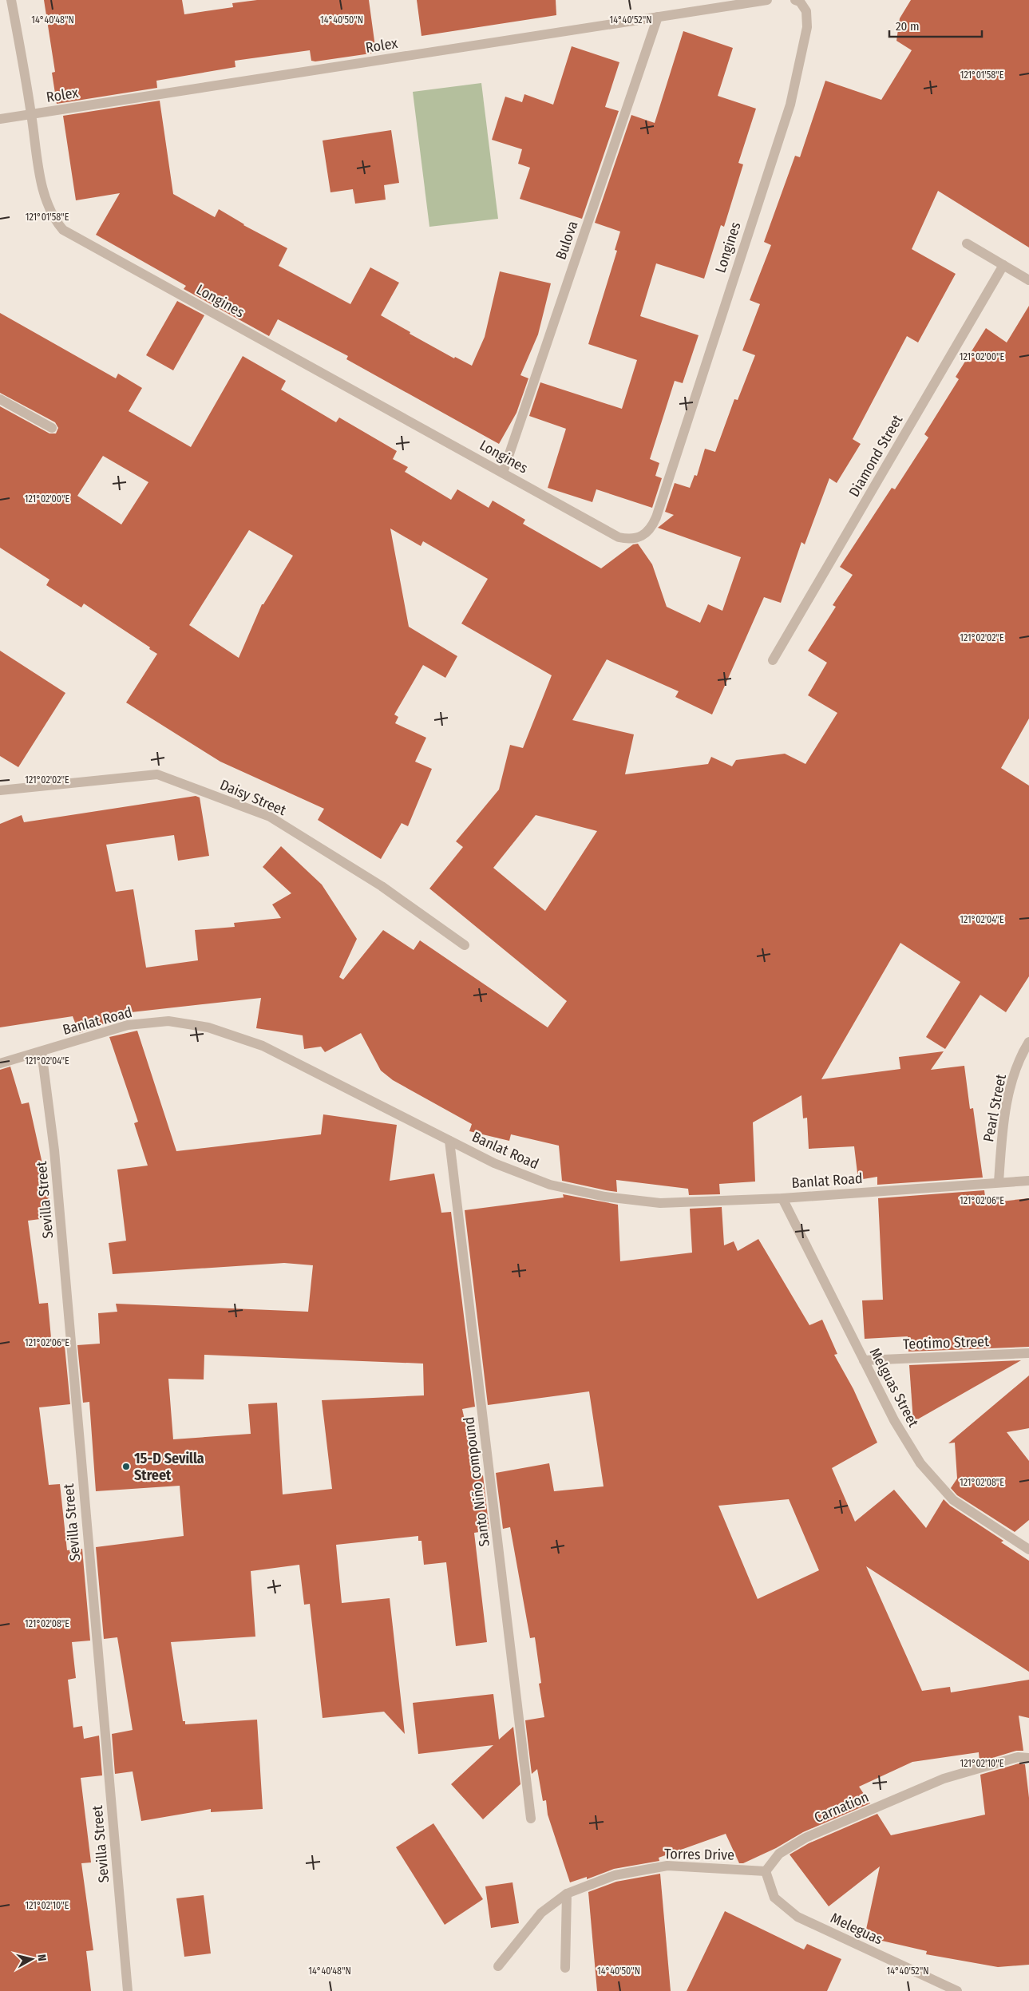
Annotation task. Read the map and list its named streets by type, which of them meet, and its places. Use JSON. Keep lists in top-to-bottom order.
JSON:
{
  "streets": {
    "street": [
      "Rolex",
      "Bulova",
      "Longines",
      "Diamond Street",
      "Daisy Street",
      "Banlat Road",
      "Pearl Street",
      "Sevilla Street",
      "Teotimo Street",
      "Melguas Street",
      "Santo Niño compound",
      "Carnation",
      "Torres Drive",
      "Meleguas"
    ]
  },
  "crossings": [
    ["Rolex", "Bulova"],
    ["Rolex", "Longines"],
    ["Bulova", "Longines"],
    ["Banlat Road", "Pearl Street"],
    ["Banlat Road", "Sevilla Street"],
    ["Banlat Road", "Melguas Street"],
    ["Banlat Road", "Santo Niño compound"],
    ["Teotimo Street", "Melguas Street"],
    ["Carnation", "Torres Drive"],
    ["Carnation", "Meleguas"],
    ["Torres Drive", "Meleguas"]
  ],
  "places": ["15-D Sevilla Street"],
  "scale_bar": "20 m",
  "north": "right",
  "coordinates": [
    "14°40'48\"N",
    "14°40'50\"N",
    "14°40'52\"N",
    "121°01'58\"E",
    "121°02'00\"E",
    "121°02'02\"E",
    "121°02'04\"E",
    "121°02'06\"E",
    "121°02'08\"E",
    "121°02'10\"E"
  ]
}
